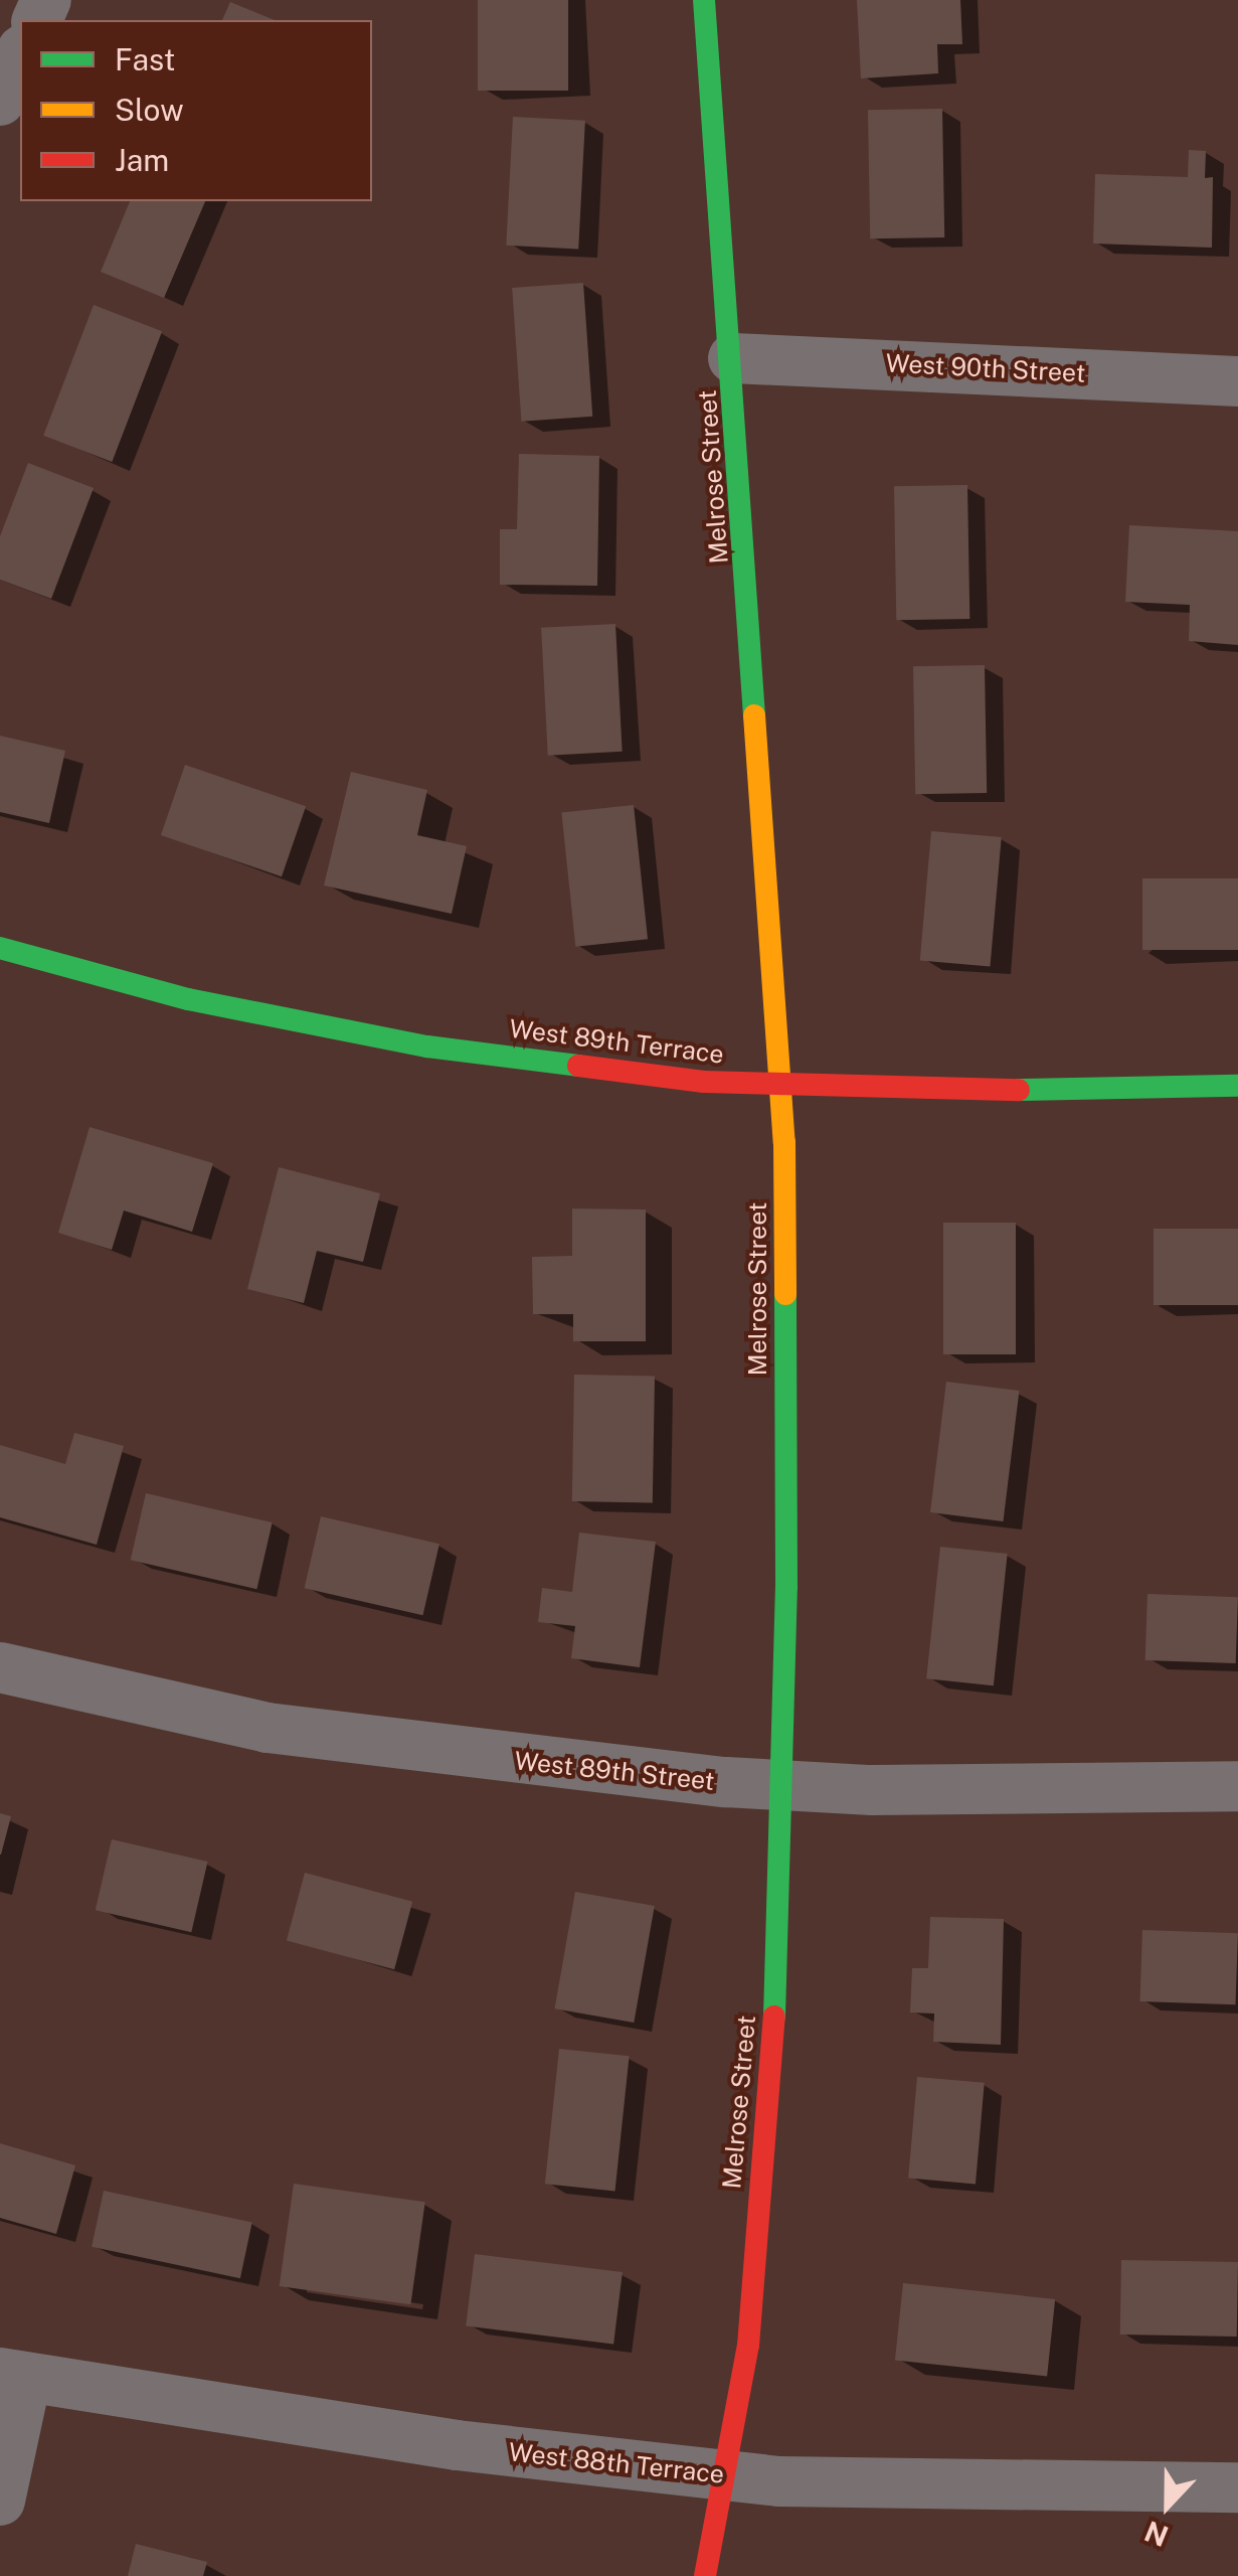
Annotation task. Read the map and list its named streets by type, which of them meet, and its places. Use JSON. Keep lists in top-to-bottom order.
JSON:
{
  "streets": {
    "street": [
      "West 90th Street",
      "Melrose Street",
      "West 89th Terrace",
      "West 89th Street",
      "West 88th Terrace"
    ]
  },
  "crossings": [
    ["West 90th Street", "Melrose Street"],
    ["Melrose Street", "West 89th Terrace"],
    ["Melrose Street", "West 89th Street"],
    ["Melrose Street", "West 88th Terrace"]
  ],
  "legend": ["Fast", "Slow", "Jam"],
  "north": "bottom"
}
